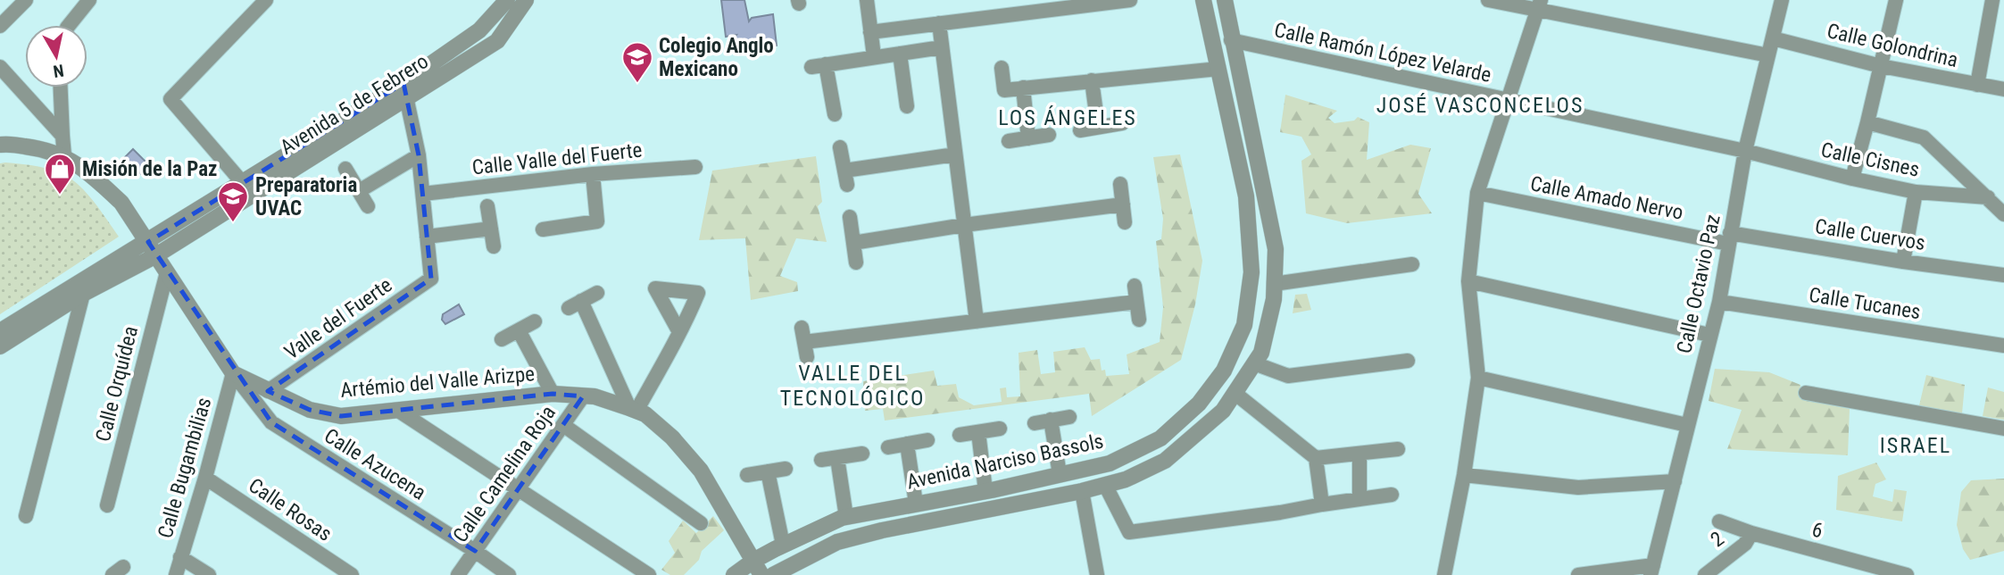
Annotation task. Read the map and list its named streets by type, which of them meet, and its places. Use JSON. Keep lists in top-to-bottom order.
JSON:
{
  "streets": {
    "street": [
      "Calle Golondrina",
      "Calle Ramón López Velarde",
      "Avenida 5 de Febrero",
      "Calle Valle del Fuerte",
      "Calle Cisnes",
      "Calle Amado Nervo",
      "Calle Cuervos",
      "Calle Octavio Paz",
      "Calle Tucanes",
      "Valle del Fuerte",
      "Artémio del Valle Arizpe",
      "Calle Orquídea",
      "Avenida Narciso Bassols",
      "Calle Azucena",
      "Calle Bugambilias",
      "Calle Camelina Roja",
      "Calle Rosas",
      "6",
      "2"
    ]
  },
  "crossings": [
    ["Calle Golondrina", "Calle Octavio Paz"],
    ["Calle Ramón López Velarde", "Calle Cisnes"],
    ["Calle Ramón López Velarde", "Calle Octavio Paz"],
    ["Calle Ramón López Velarde", "Avenida Narciso Bassols"],
    ["Avenida 5 de Febrero", "Artémio del Valle Arizpe"],
    ["Calle Cisnes", "Calle Octavio Paz"],
    ["Calle Amado Nervo", "Calle Cuervos"],
    ["Calle Amado Nervo", "Calle Octavio Paz"],
    ["Calle Cuervos", "Calle Octavio Paz"],
    ["Calle Octavio Paz", "Calle Tucanes"],
    ["Valle del Fuerte", "Artémio del Valle Arizpe"],
    ["Artémio del Valle Arizpe", "Calle Orquídea"],
    ["Artémio del Valle Arizpe", "Avenida Narciso Bassols"],
    ["Artémio del Valle Arizpe", "Calle Azucena"],
    ["Artémio del Valle Arizpe", "Calle Bugambilias"],
    ["Artémio del Valle Arizpe", "Calle Camelina Roja"],
    ["Calle Azucena", "Calle Bugambilias"],
    ["Calle Azucena", "Calle Camelina Roja"],
    ["Calle Bugambilias", "Calle Rosas"],
    ["6", "2"]
  ],
  "districts": [
    "JOSÉ VASCONCELOS",
    "LOS ÁNGELES",
    "VALLE DEL TECNOLÓGICO",
    "ISRAEL"
  ],
  "places": {
    "school or university": ["Colegio Anglo Mexicano", "Preparatoria UVAC"],
    "shop": ["Misión de la Paz"]
  },
  "north": "bottom"
}
